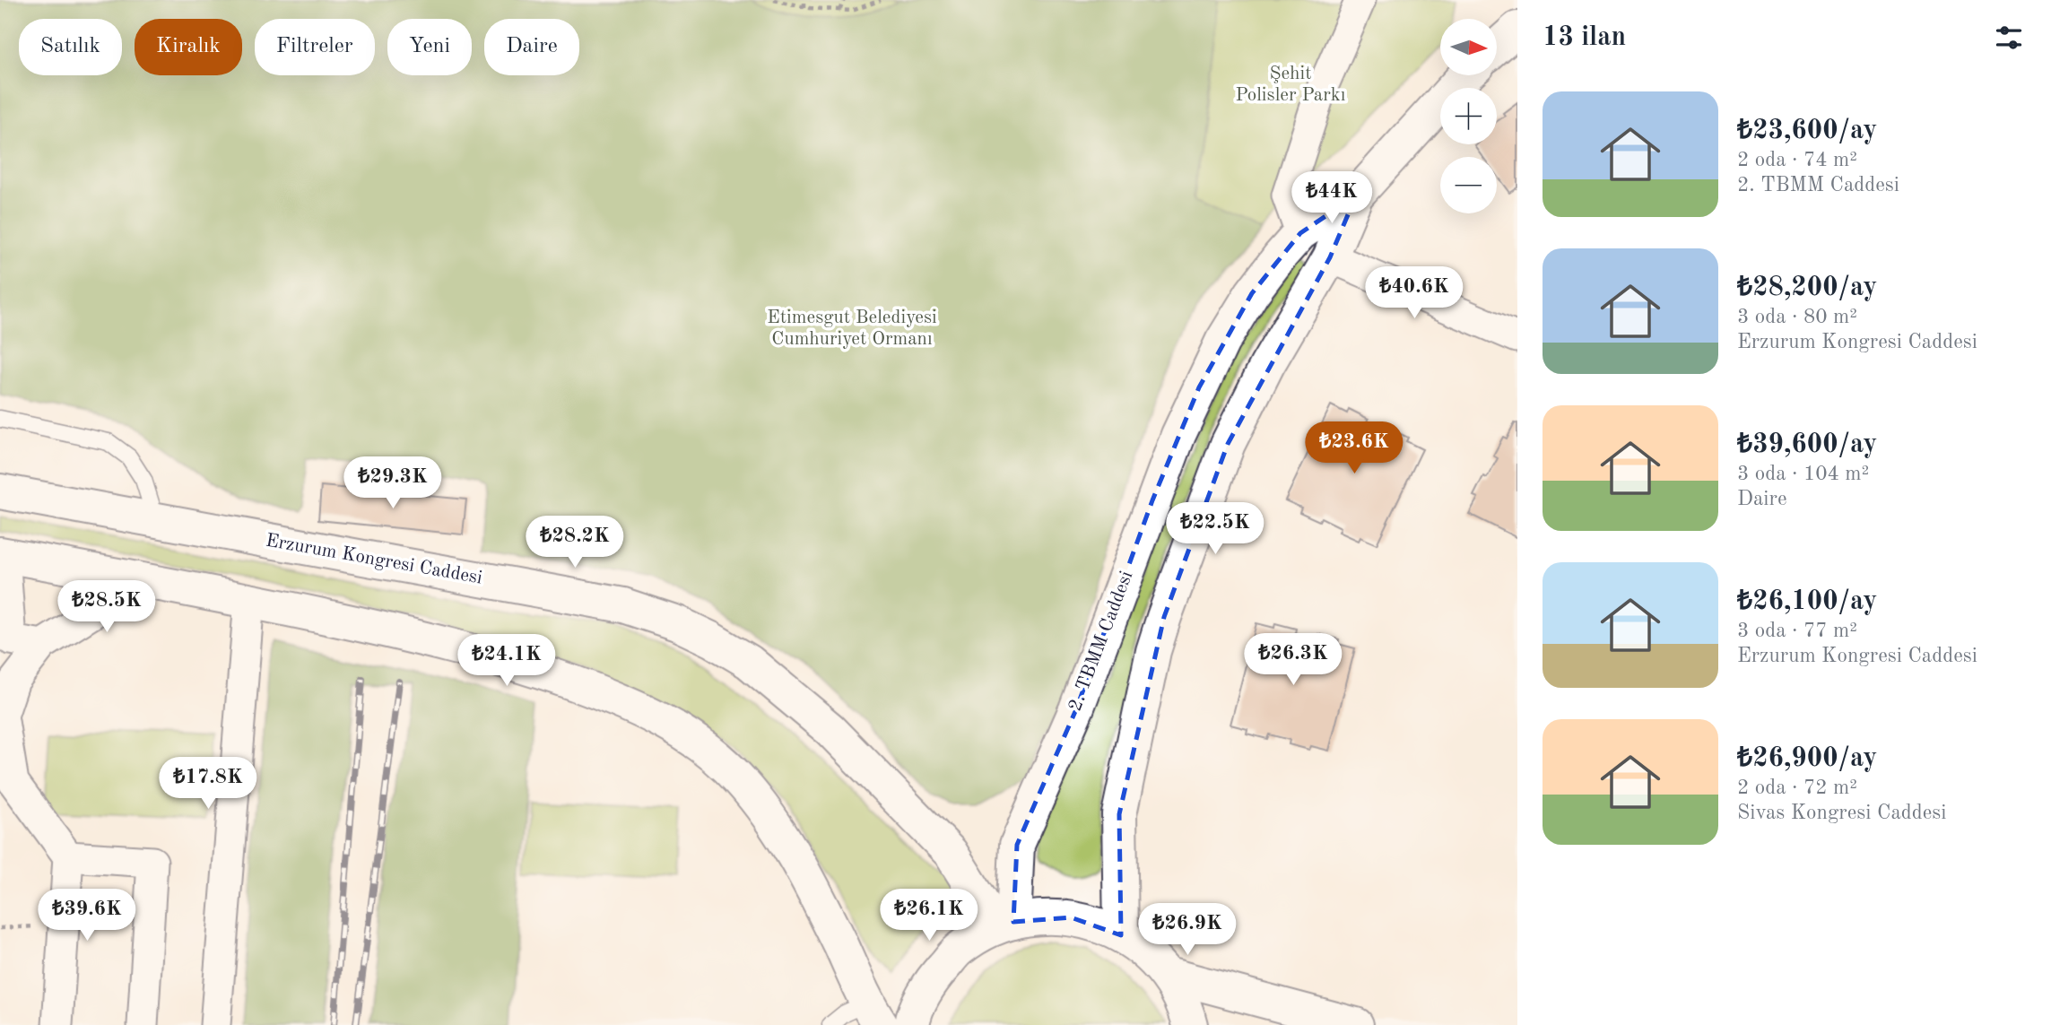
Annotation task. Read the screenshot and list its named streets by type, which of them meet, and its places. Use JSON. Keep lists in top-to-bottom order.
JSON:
{
  "streets": {
    "main road": ["Erzurum Kongresi Caddesi", "2. TBMM Caddesi"]
  },
  "crossings": [
    ["Erzurum Kongresi Caddesi", "2. TBMM Caddesi"]
  ],
  "parks": ["Şehit Polisler Parkı", "Etimesgut Belediyesi Cumhuriyet Ormanı"],
  "north": "right",
  "page": {
    "heading": "13 ilan",
    "map_buttons": ["+", "−"],
    "chip": [
      "Satılık",
      "Kiralık",
      "Filtreler",
      "Yeni",
      "Daire"
    ],
    "list": [
      {
        "name": "₺23,600/ay",
        "note": "2 oda · 74 m² · 2. TBMM Caddesi"
      },
      {
        "name": "₺28,200/ay",
        "note": "3 oda · 80 m² · Erzurum Kongresi Caddesi"
      },
      {
        "name": "₺39,600/ay",
        "note": "3 oda · 104 m² · Daire"
      },
      {
        "name": "₺26,100/ay",
        "note": "3 oda · 77 m² · Erzurum Kongresi Caddesi"
      },
      {
        "name": "₺26,900/ay",
        "note": "2 oda · 72 m² · Sivas Kongresi Caddesi"
      }
    ],
    "price": [
      "₺44K",
      "₺40.6K",
      "₺23.6K",
      "₺29.3K",
      "₺22.5K",
      "₺28.2K",
      "₺28.5K",
      "₺26.3K",
      "₺24.1K",
      "₺17.8K",
      "₺39.6K",
      "₺26.1K",
      "₺26.9K"
    ]
  }
}
